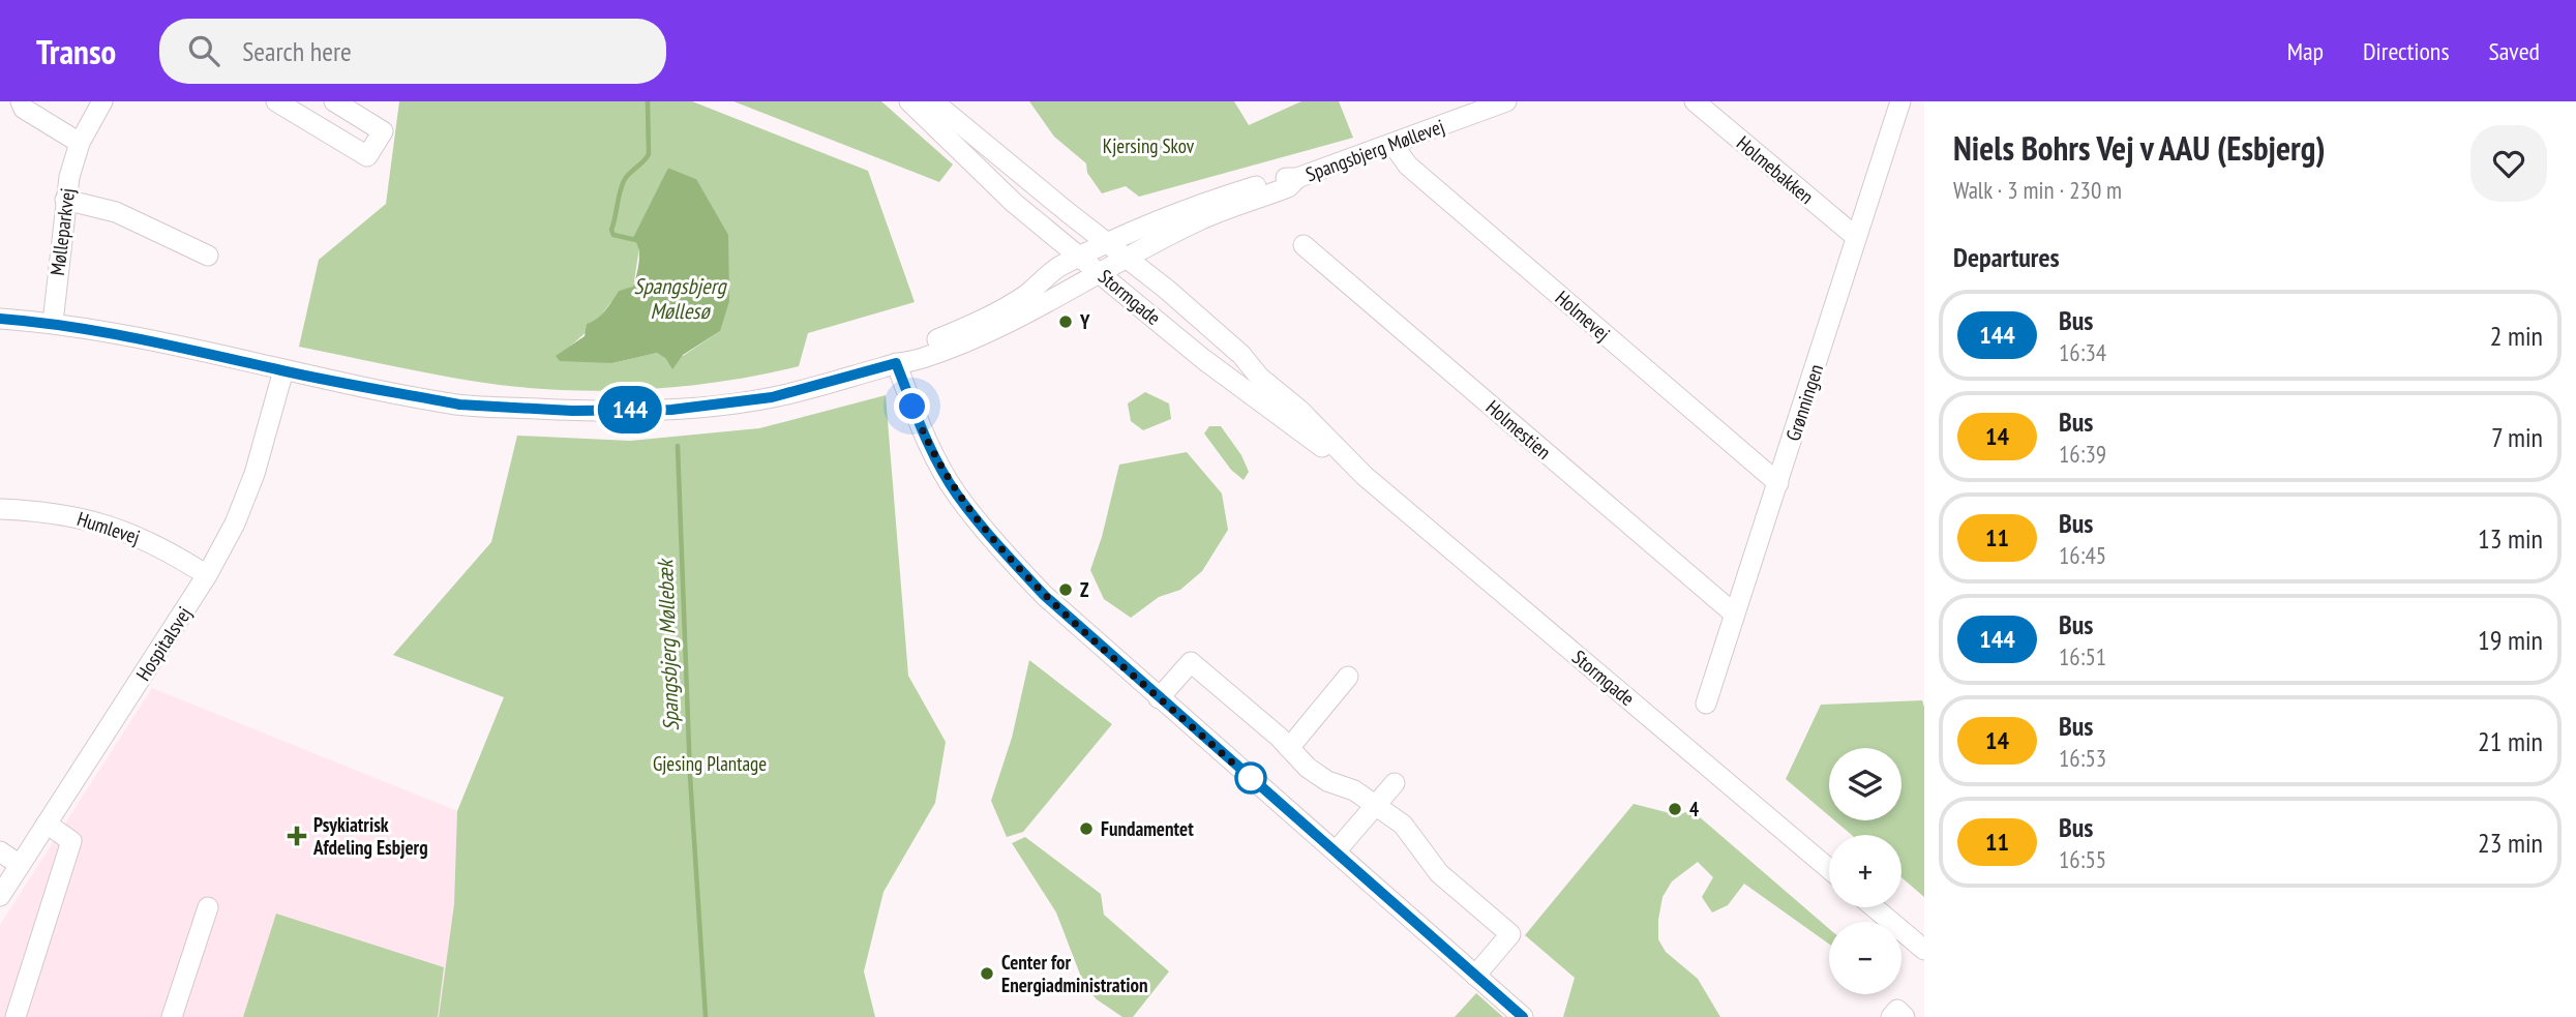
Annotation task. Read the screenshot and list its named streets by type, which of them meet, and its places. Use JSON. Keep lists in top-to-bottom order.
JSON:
{
  "streets": {
    "street": [
      "Spangsbjerg Møllevej",
      "Holmebakken",
      "Mølleparkvej",
      "Stormgade",
      "Holmevej",
      "Grønningen",
      "Holmestien",
      "Humlevej",
      "Hospitalsvej"
    ]
  },
  "crossings": [
    ["Spangsbjerg Møllevej", "Mølleparkvej"],
    ["Spangsbjerg Møllevej", "Stormgade"],
    ["Spangsbjerg Møllevej", "Holmevej"],
    ["Spangsbjerg Møllevej", "Hospitalsvej"],
    ["Holmebakken", "Grønningen"],
    ["Holmevej", "Grønningen"],
    ["Grønningen", "Holmestien"],
    ["Humlevej", "Hospitalsvej"]
  ],
  "water": ["Spangsbjerg Møllesø", "Spangsbjerg Møllebæk"],
  "parks": ["Kjersing Skov", "Gjesing Plantage"],
  "places": {
    "other": [
      "Y",
      "Z",
      "4",
      "Fundamentet",
      "Center for Energiadministration"
    ],
    "health": ["Psykiatrisk Afdeling Esbjerg"]
  },
  "lines": ["bus line 144"],
  "page": {
    "header": "Transo",
    "search": "Search here",
    "nav": ["Map", "Directions", "Saved"],
    "on_map": "144",
    "heading": [
      ["Niels Bohrs Vej v AAU (Esbjerg)", "Walk · 3 min · 230 m"],
      "Departures"
    ],
    "list": [
      {
        "mark": "144",
        "name": "Bus",
        "note": "16:34",
        "value": "2 min"
      },
      {
        "mark": "14",
        "name": "Bus",
        "note": "16:39",
        "value": "7 min"
      },
      {
        "mark": "11",
        "name": "Bus",
        "note": "16:45",
        "value": "13 min"
      },
      {
        "mark": "144",
        "name": "Bus",
        "note": "16:51",
        "value": "19 min"
      },
      {
        "mark": "14",
        "name": "Bus",
        "note": "16:53",
        "value": "21 min"
      },
      {
        "mark": "11",
        "name": "Bus",
        "note": "16:55",
        "value": "23 min"
      }
    ],
    "map_buttons": ["+", "−"]
  }
}
